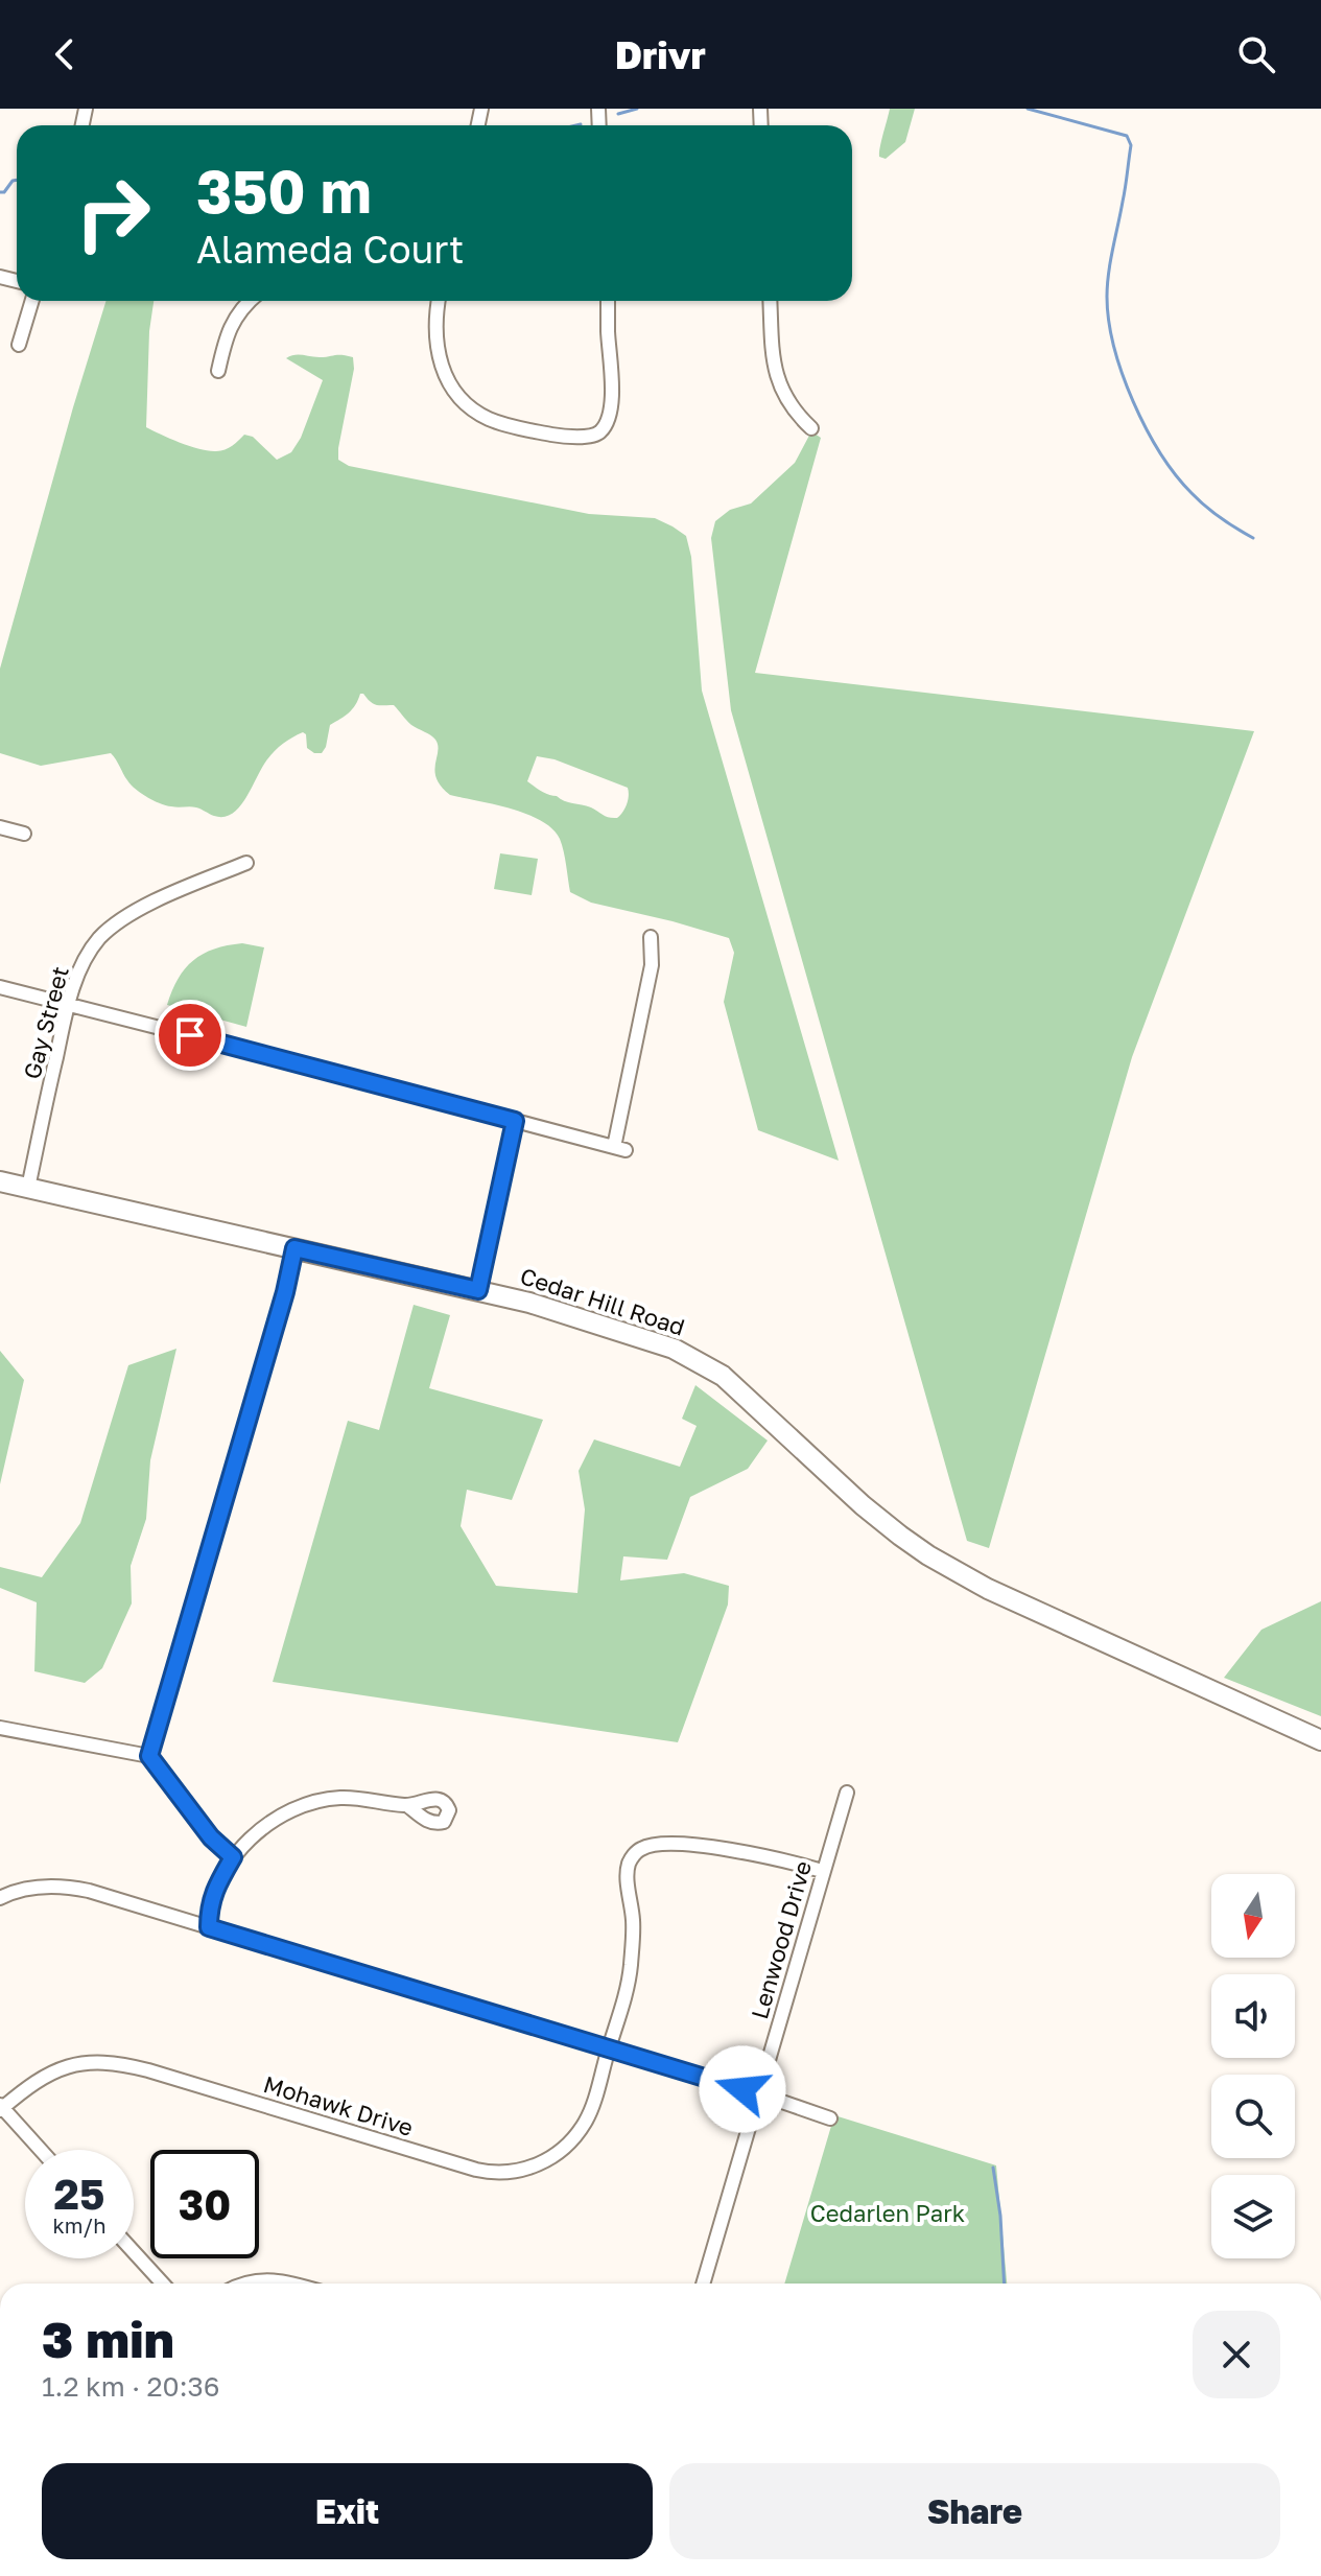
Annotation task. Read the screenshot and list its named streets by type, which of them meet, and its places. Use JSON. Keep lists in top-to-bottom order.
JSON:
{
  "streets": {
    "main road": ["Cedar Hill Road"],
    "street": ["Gay Street", "Lenwood Drive", "Mohawk Drive"]
  },
  "crossings": [
    ["Gay Street", "Cedar Hill Road"],
    ["Lenwood Drive", "Mohawk Drive"]
  ],
  "parks": ["Cedarlen Park"],
  "north": "bottom",
  "page": {
    "header": "Drivr",
    "turn": ["350 m", "Alameda Court"],
    "speed": "25 km/h",
    "limit": "30",
    "heading": ["3 min", "1.2 km · 20:36"],
    "buttons": ["Exit", "Share"]
  }
}
